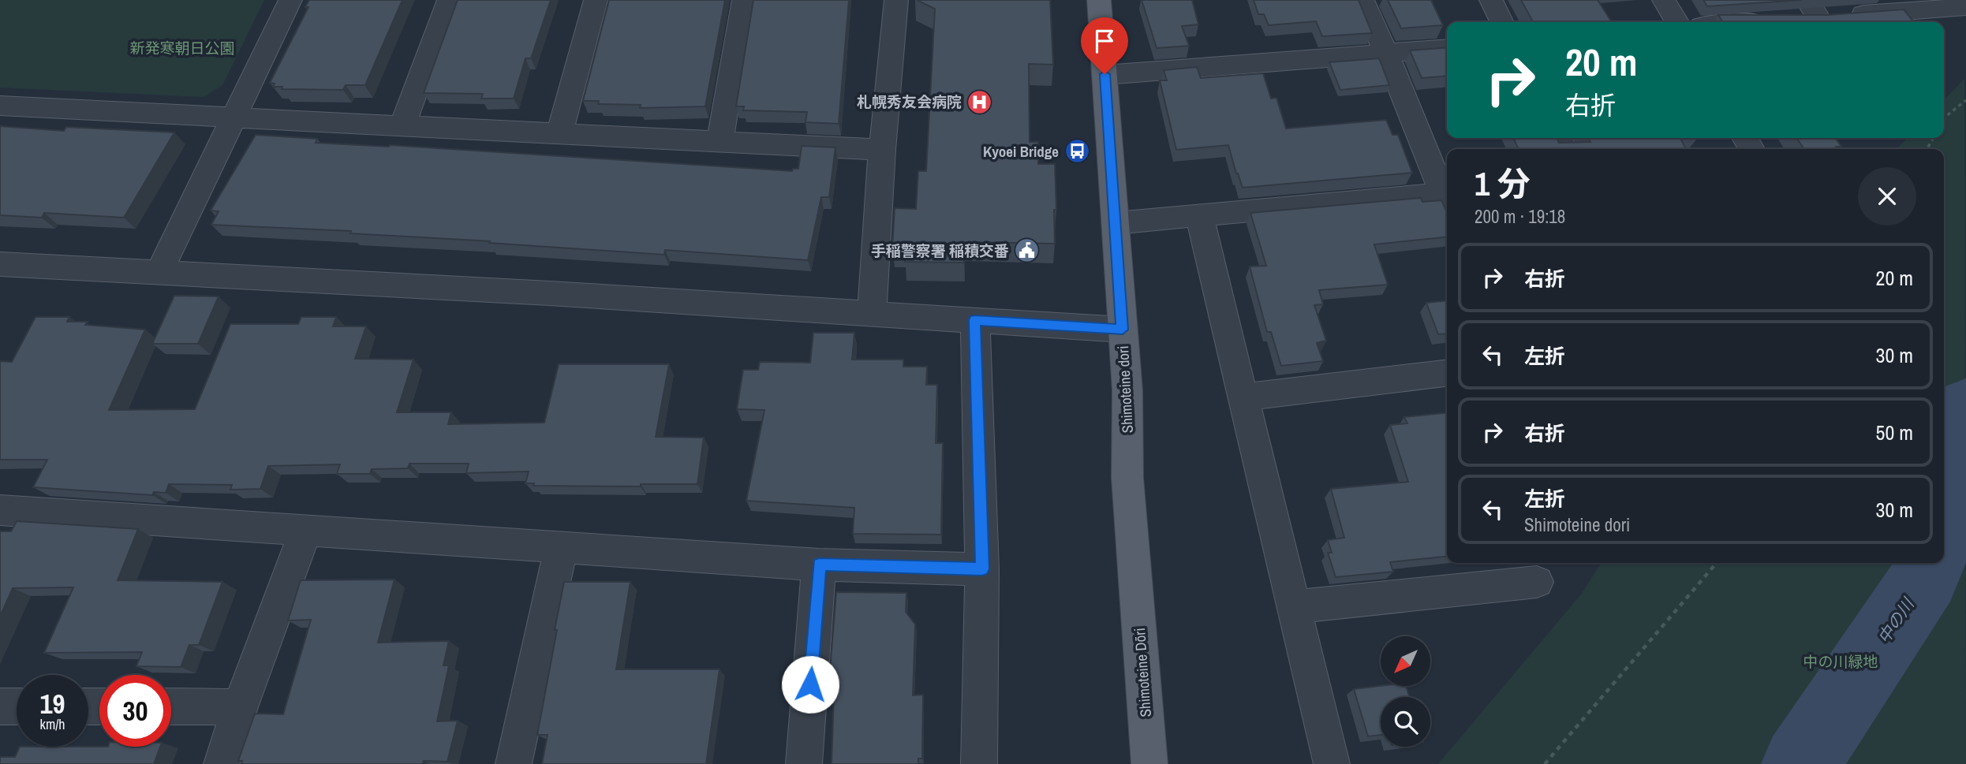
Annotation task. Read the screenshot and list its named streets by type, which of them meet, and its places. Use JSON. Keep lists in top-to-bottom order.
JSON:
{
  "streets": {
    "main road": ["Shimoteine dori", "Shimoteine Dōri"]
  },
  "crossings": [
    ["Shimoteine dori", "Shimoteine Dōri"]
  ],
  "water": ["中の川"],
  "parks": ["新発寒朝日公園", "中の川緑地"],
  "places": {
    "hospital": ["札幌秀友会病院"],
    "bus stop": ["Kyoei Bridge"],
    "public building": ["手稲警察署 稲積交番"]
  },
  "north": "bottom left",
  "page": {
    "turn": ["20 m", "右折"],
    "heading": ["1 分", "200 m · 19:18"],
    "list": [
      {
        "name": "右折",
        "value": "20 m"
      },
      {
        "name": "左折",
        "value": "30 m"
      },
      {
        "name": "右折",
        "value": "50 m"
      },
      {
        "name": "左折",
        "note": "Shimoteine dori",
        "value": "30 m"
      }
    ],
    "speed": "19 km/h",
    "limit": "30"
  }
}
